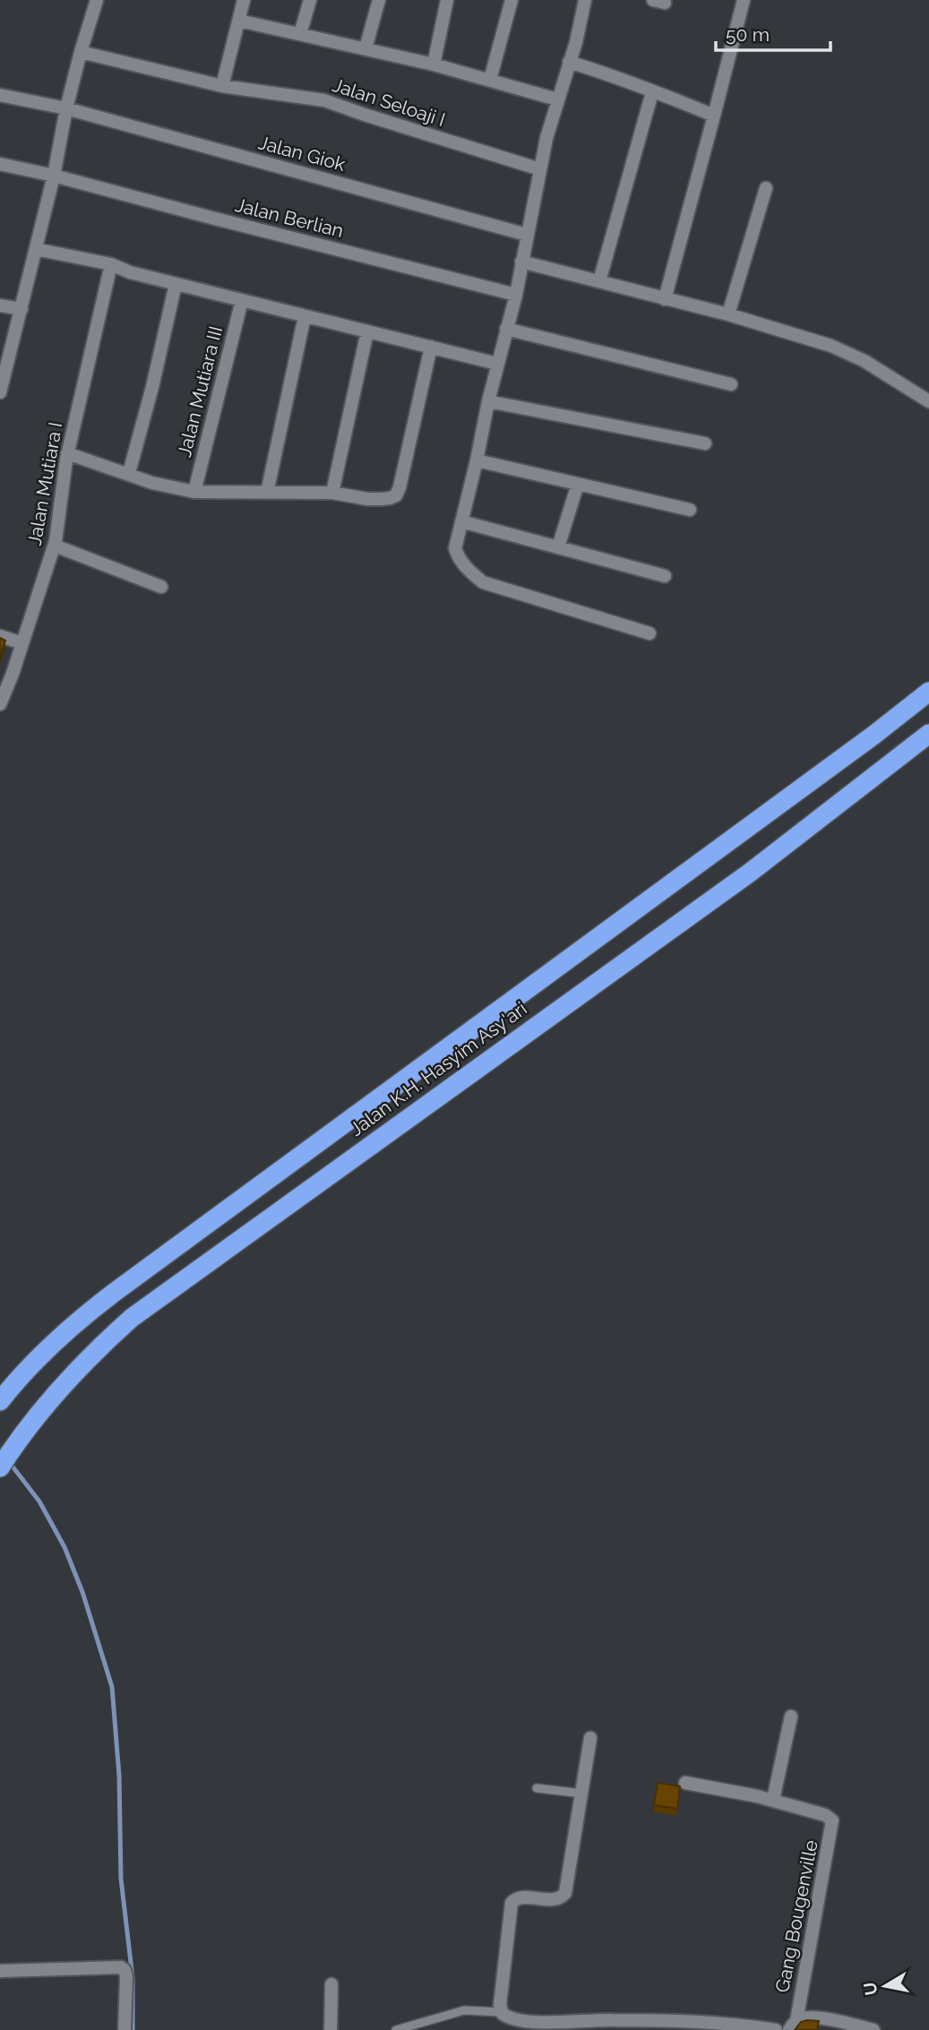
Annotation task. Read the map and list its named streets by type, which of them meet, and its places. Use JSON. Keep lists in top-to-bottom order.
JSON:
{
  "streets": {
    "highway": ["Jalan K.H. Hasyim Asy'ari"],
    "street": [
      "Jalan Seloaji I",
      "Jalan Giok",
      "Jalan Berlian",
      "Jalan Mutiara III",
      "Jalan Mutiara I",
      "Gang Bougenville"
    ]
  },
  "scale_bar": "50 m",
  "north": "left"
}
